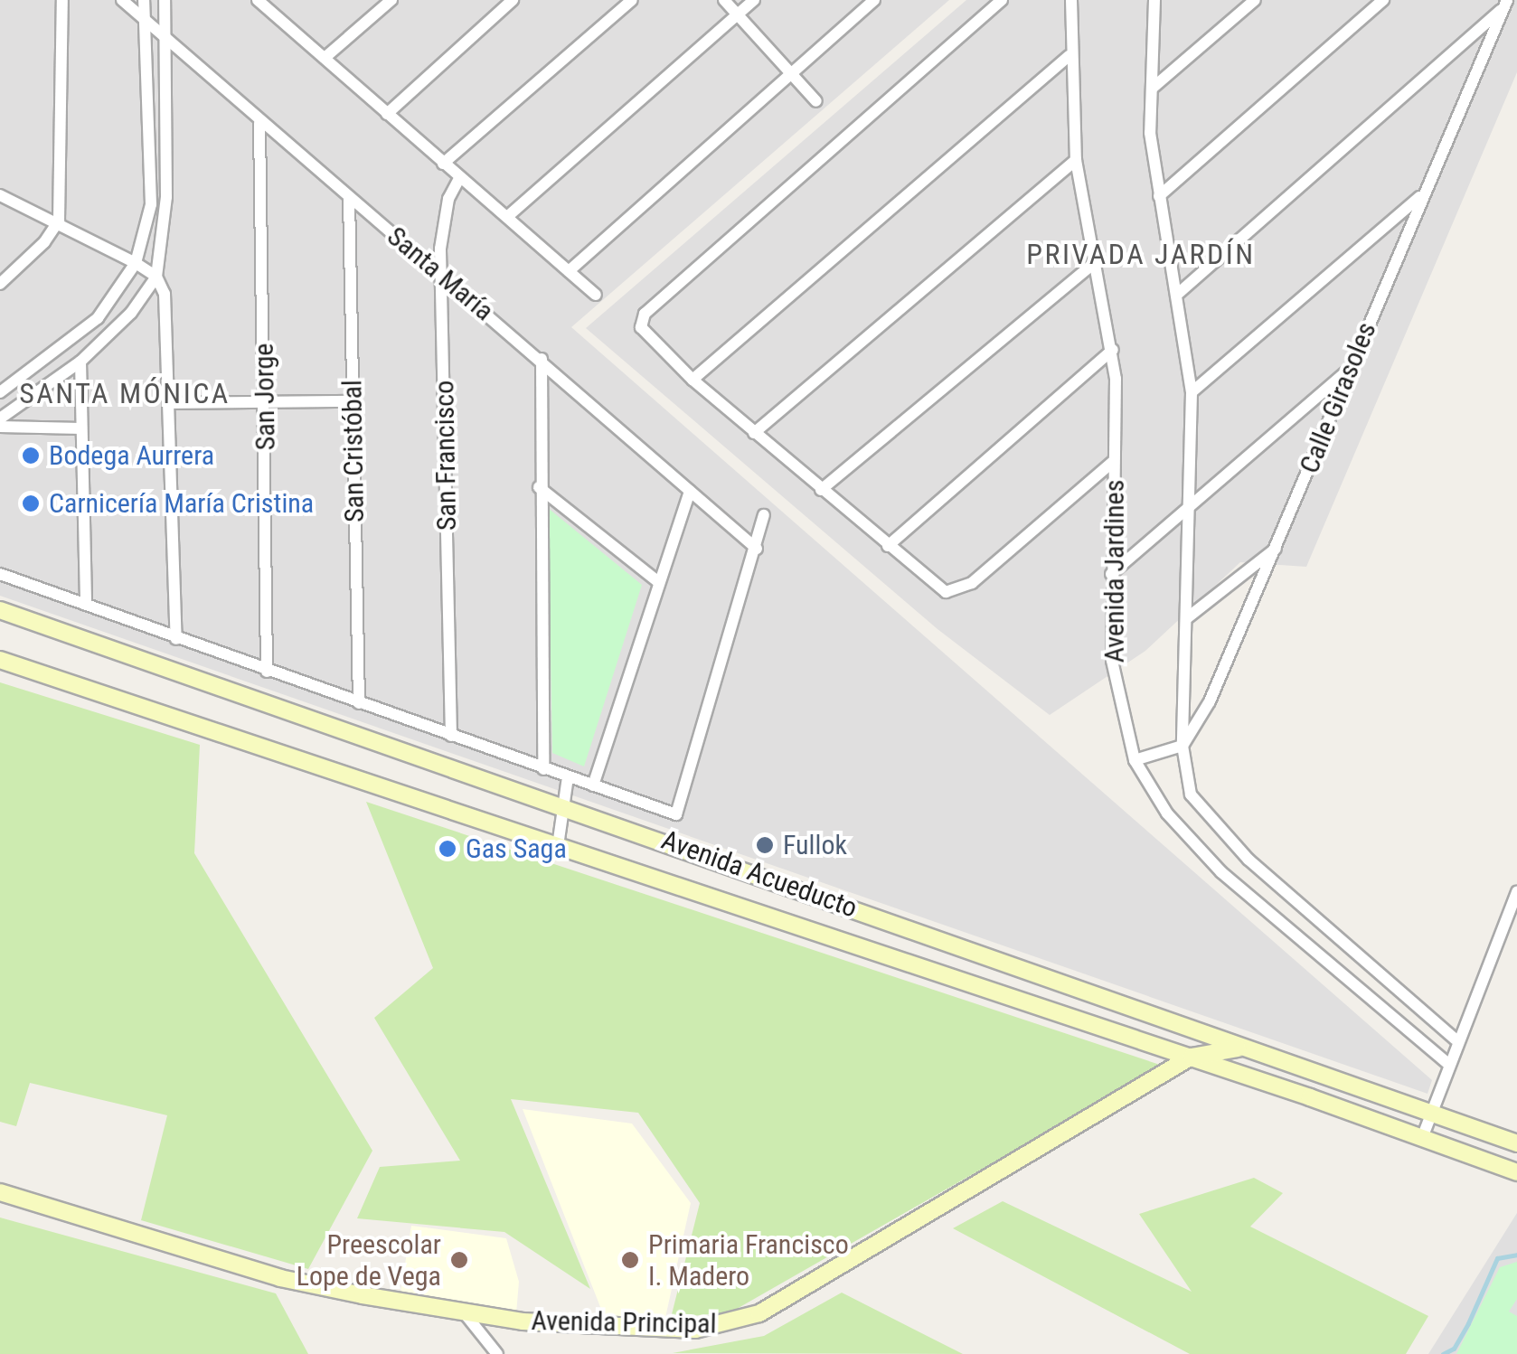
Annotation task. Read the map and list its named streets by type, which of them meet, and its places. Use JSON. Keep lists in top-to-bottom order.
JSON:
{
  "streets": {
    "street": [
      "Santa María",
      "San Jorge",
      "Calle Girasoles",
      "San Cristóbal",
      "San Francisco",
      "Avenida Jardines",
      "Avenida Acueducto",
      "Avenida Principal"
    ]
  },
  "crossings": [
    ["Santa María", "San Jorge"],
    ["Santa María", "San Cristóbal"],
    ["Santa María", "San Francisco"],
    ["Avenida Acueducto", "Avenida Principal"]
  ],
  "districts": ["PRIVADA JARDÍN", "SANTA MÓNICA"],
  "places": [
    "Bodega Aurrera",
    "Carnicería María Cristina",
    "Fullok",
    "Gas Saga",
    "Preescolar Lope de Vega",
    "Primaria Francisco I. Madero"
  ]
}
